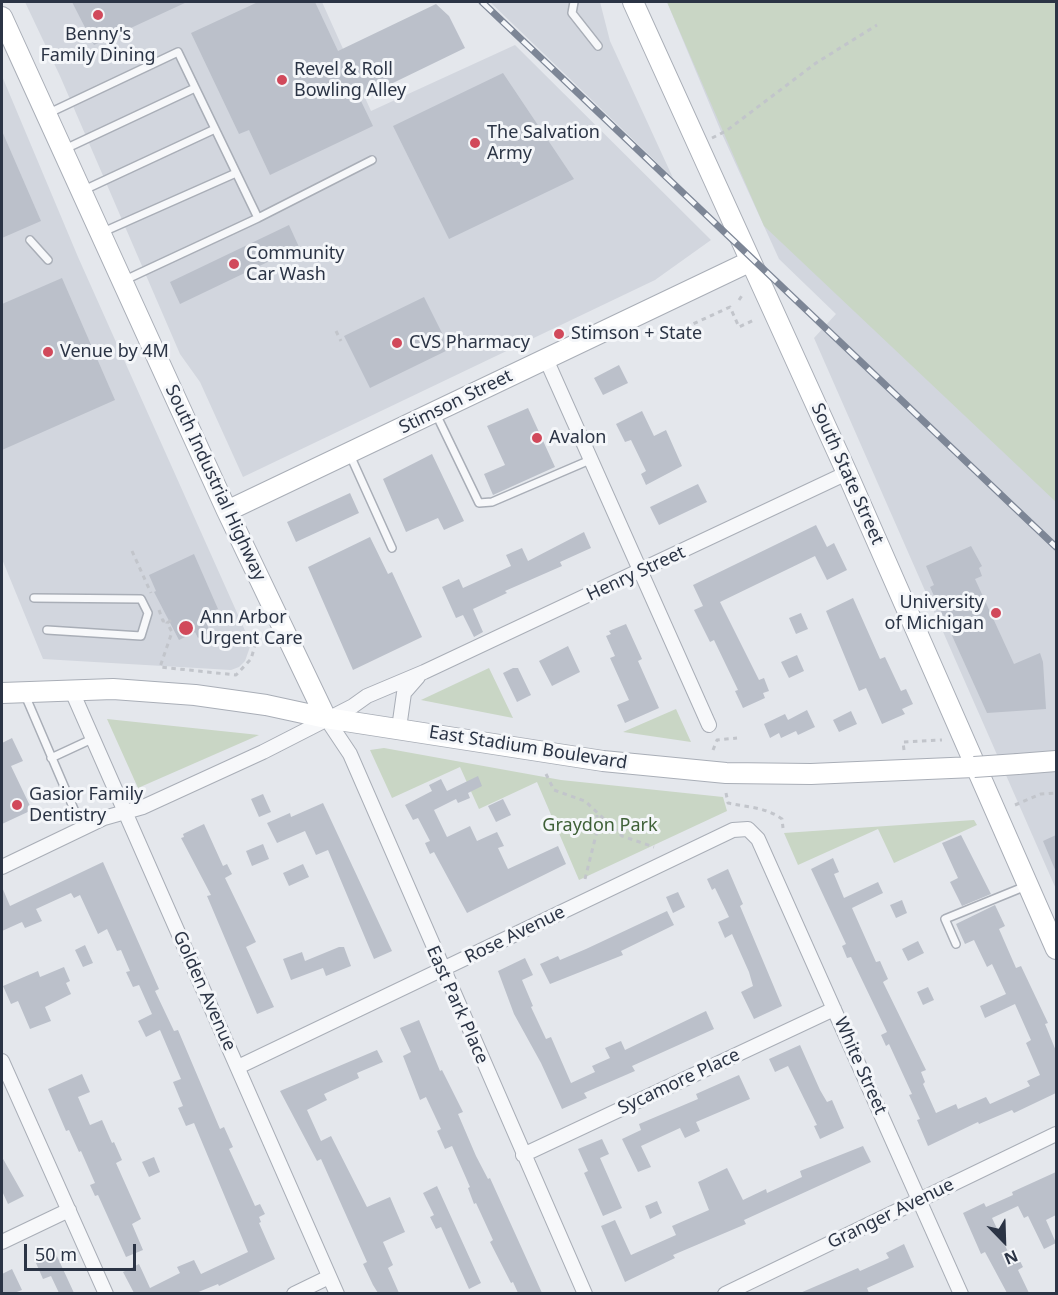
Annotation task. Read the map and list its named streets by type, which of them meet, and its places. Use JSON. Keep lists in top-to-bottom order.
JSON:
{
  "streets": {
    "main road": [
      "Stimson Street",
      "South State Street",
      "South Industrial Highway",
      "East Stadium Boulevard"
    ],
    "street": [
      "Henry Street",
      "Rose Avenue",
      "Golden Avenue",
      "East Park Place",
      "White Street",
      "Sycamore Place",
      "Granger Avenue"
    ]
  },
  "crossings": [
    ["Stimson Street", "South State Street"],
    ["Stimson Street", "South Industrial Highway"],
    ["South State Street", "Henry Street"],
    ["South Industrial Highway", "Henry Street"],
    ["South Industrial Highway", "East Stadium Boulevard"],
    ["South Industrial Highway", "East Park Place"],
    ["Henry Street", "East Stadium Boulevard"],
    ["Henry Street", "Golden Avenue"],
    ["Henry Street", "East Park Place"],
    ["East Stadium Boulevard", "Golden Avenue"],
    ["East Stadium Boulevard", "East Park Place"],
    ["Rose Avenue", "Golden Avenue"],
    ["Rose Avenue", "East Park Place"],
    ["Rose Avenue", "White Street"],
    ["East Park Place", "Sycamore Place"],
    ["White Street", "Sycamore Place"],
    ["White Street", "Granger Avenue"]
  ],
  "parks": ["Graydon Park"],
  "places": [
    "Benny's Family Dining",
    "Revel & Roll Bowling Alley",
    "The Salvation Army",
    "Community Car Wash",
    "Stimson + State",
    "CVS Pharmacy",
    "Venue by 4M",
    "Avalon",
    "University of Michigan",
    "Ann Arbor Urgent Care",
    "Gasior Family Dentistry"
  ],
  "scale_bar": "50 m",
  "north": "bottom right"
}
